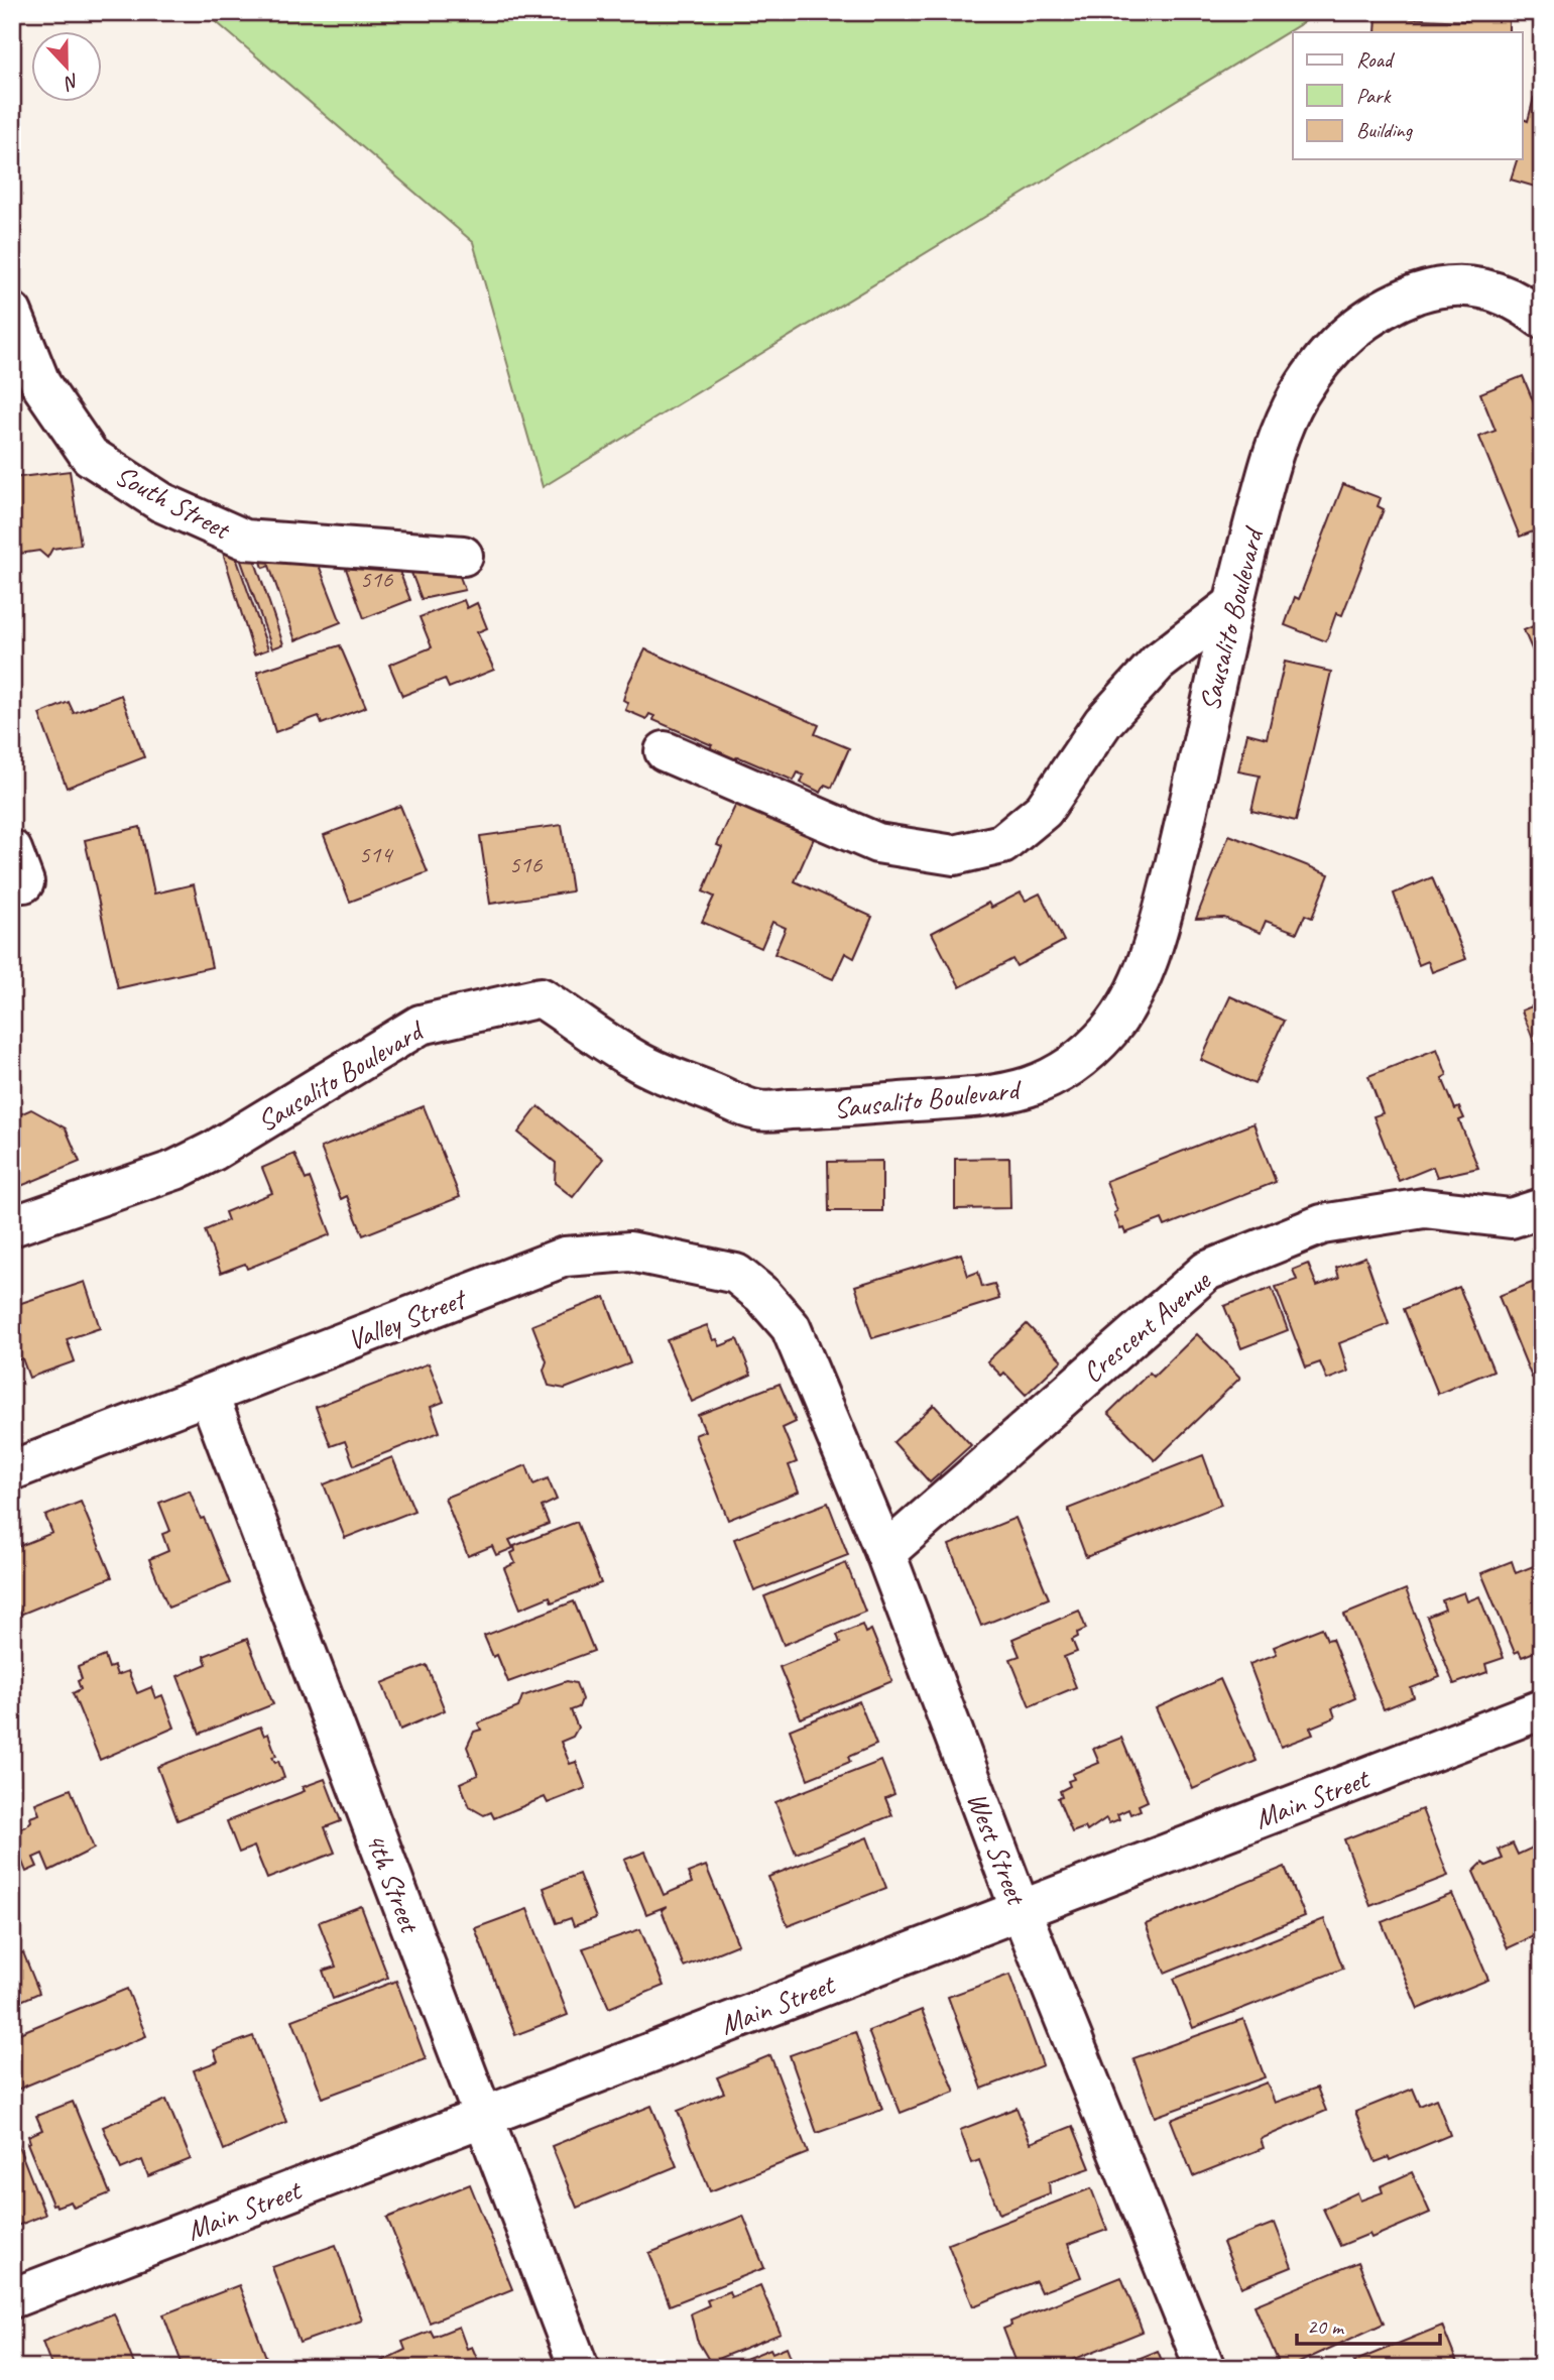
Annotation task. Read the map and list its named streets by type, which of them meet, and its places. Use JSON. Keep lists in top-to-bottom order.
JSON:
{
  "streets": {
    "street": [
      "South Street",
      "Sausalito Boulevard",
      "Valley Street",
      "Crescent Avenue",
      "Main Street",
      "West Street",
      "4th Street"
    ]
  },
  "crossings": [
    ["Valley Street", "West Street"],
    ["Valley Street", "4th Street"],
    ["Crescent Avenue", "West Street"],
    ["Main Street", "West Street"],
    ["Main Street", "4th Street"]
  ],
  "house_numbers": ["516", "514", "516"],
  "legend": ["Road", "Park", "Building"],
  "scale_bar": "20 m",
  "north": "bottom"
}
